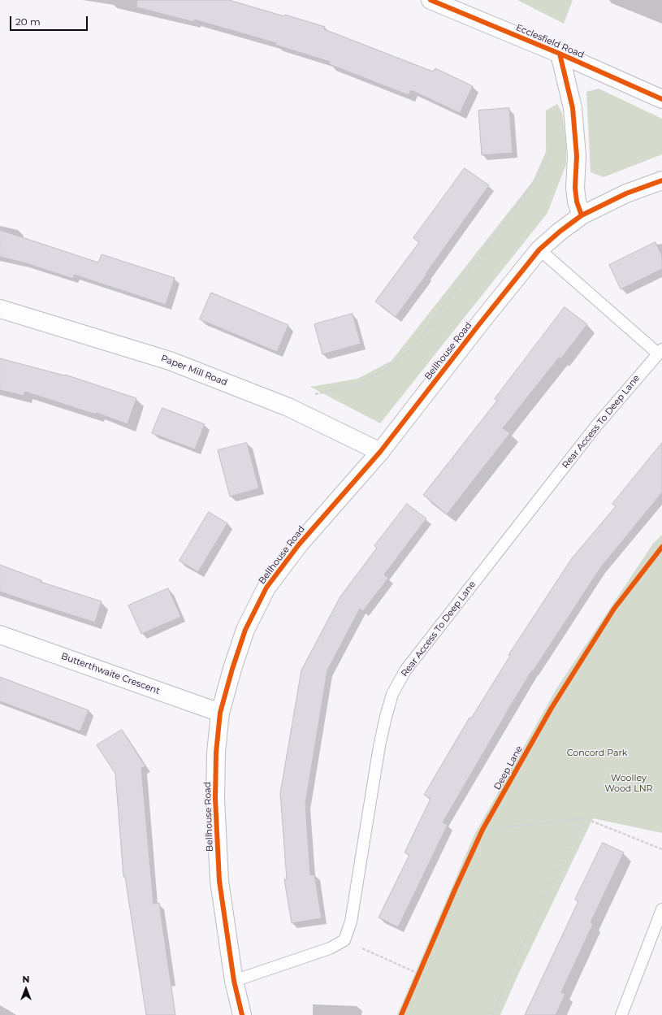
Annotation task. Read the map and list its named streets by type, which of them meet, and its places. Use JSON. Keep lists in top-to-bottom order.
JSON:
{
  "streets": {
    "main road": [
      "Ecclesfield Road",
      "Bellhouse Road",
      "Paper Mill Road",
      "Butterthwaite Crescent"
    ],
    "lane": ["Rear Access To Deep Lane"],
    "cycle path": ["Deep Lane"]
  },
  "crossings": [
    ["Bellhouse Road", "Paper Mill Road"],
    ["Bellhouse Road", "Rear Access To Deep Lane"],
    ["Bellhouse Road", "Butterthwaite Crescent"]
  ],
  "parks": ["Concord Park", "Woolley Wood LNR"],
  "scale_bar": "20 m",
  "north": "top"
}
